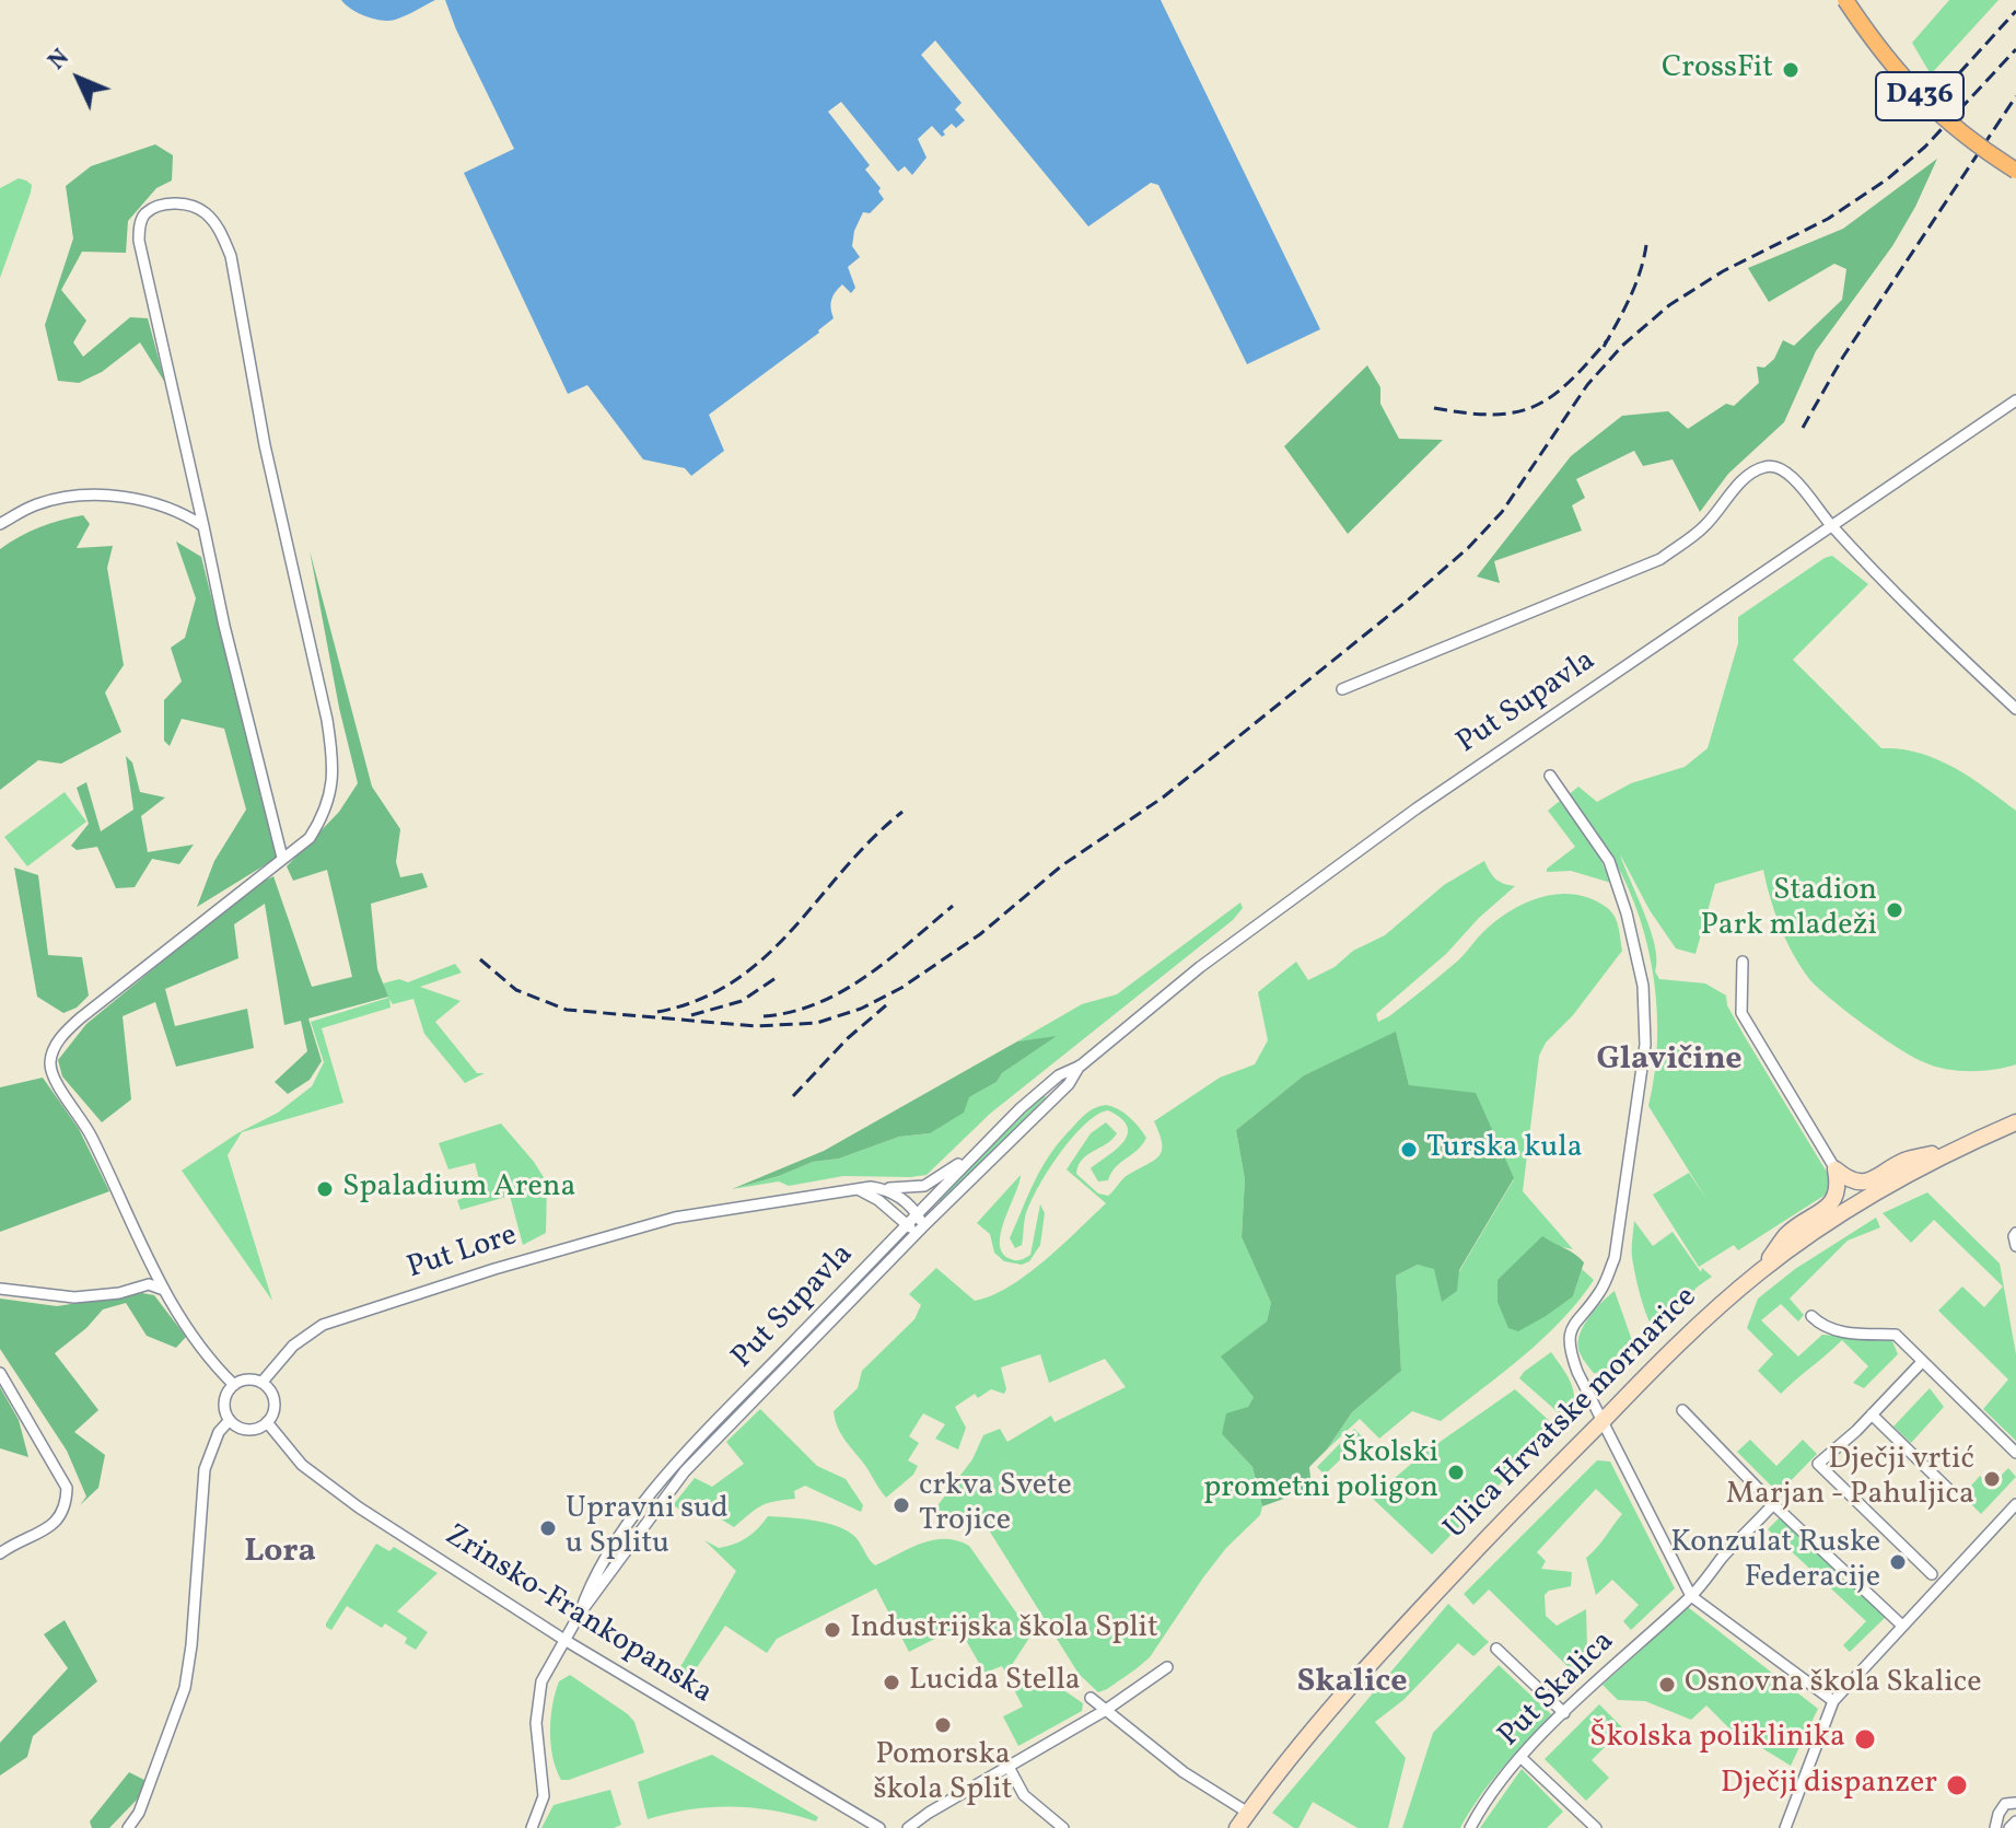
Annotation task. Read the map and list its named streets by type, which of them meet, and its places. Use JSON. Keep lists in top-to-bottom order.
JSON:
{
  "streets": {
    "main road": ["D436", "Ulica Hrvatske mornarice"],
    "street": [
      "Put Supavla",
      "Put Lore",
      "Zrinsko-Frankopanska",
      "Put Skalica"
    ]
  },
  "crossings": [
    ["Put Supavla", "Put Lore"],
    ["Put Supavla", "Zrinsko-Frankopanska"],
    ["Put Lore", "Zrinsko-Frankopanska"]
  ],
  "districts": ["Glavičine", "Lora", "Skalice"],
  "places": [
    "CrossFit",
    "Stadion Park mladeži",
    "Turska kula",
    "Spaladium Arena",
    "Školski prometni poligon",
    "Dječji vrtić Marjan - Pahuljica",
    "crkva Svete Trojice",
    "Upravni sud u Splitu",
    "Konzulat Ruske Federacije",
    "Industrijska škola Split",
    "Lucida Stella",
    "Osnovna škola Skalice",
    "Pomorska škola Split",
    "Školska poliklinika",
    "Dječji dispanzer"
  ],
  "north": "top left"
}
